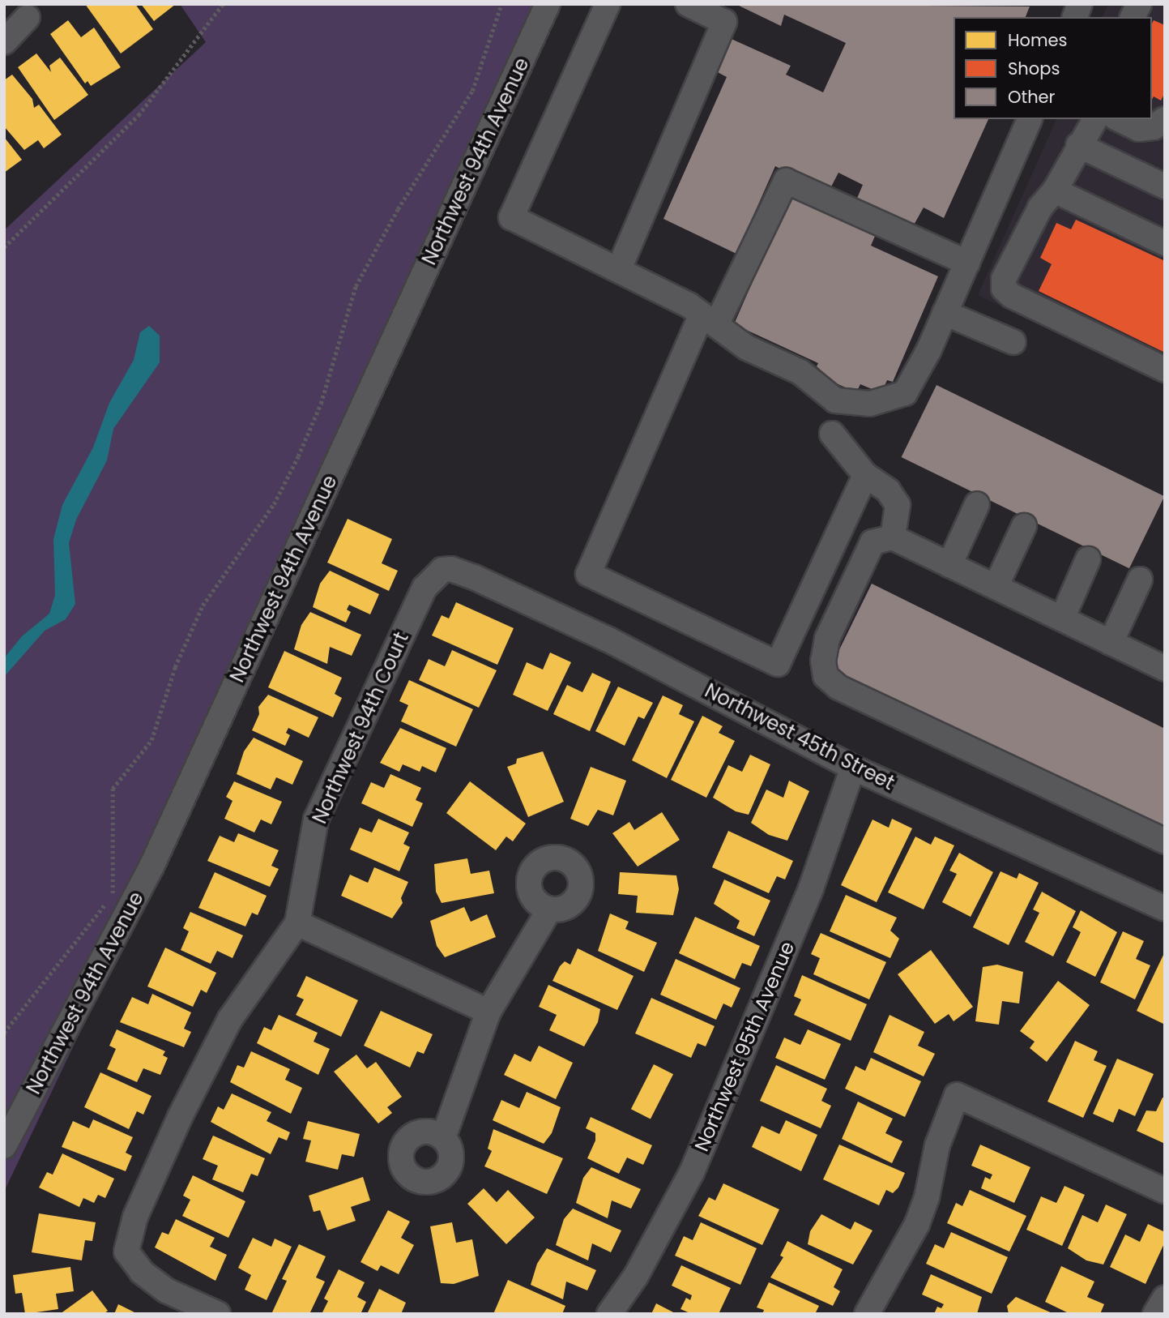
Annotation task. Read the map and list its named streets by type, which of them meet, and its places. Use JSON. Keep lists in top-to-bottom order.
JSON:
{
  "streets": {
    "street": [
      "Northwest 94th Avenue",
      "Northwest 94th Court",
      "Northwest 45th Street",
      "Northwest 95th Avenue"
    ]
  },
  "crossings": [
    ["Northwest 94th Court", "Northwest 45th Street"],
    ["Northwest 45th Street", "Northwest 95th Avenue"]
  ],
  "legend": ["Homes", "Shops", "Other"]
}
